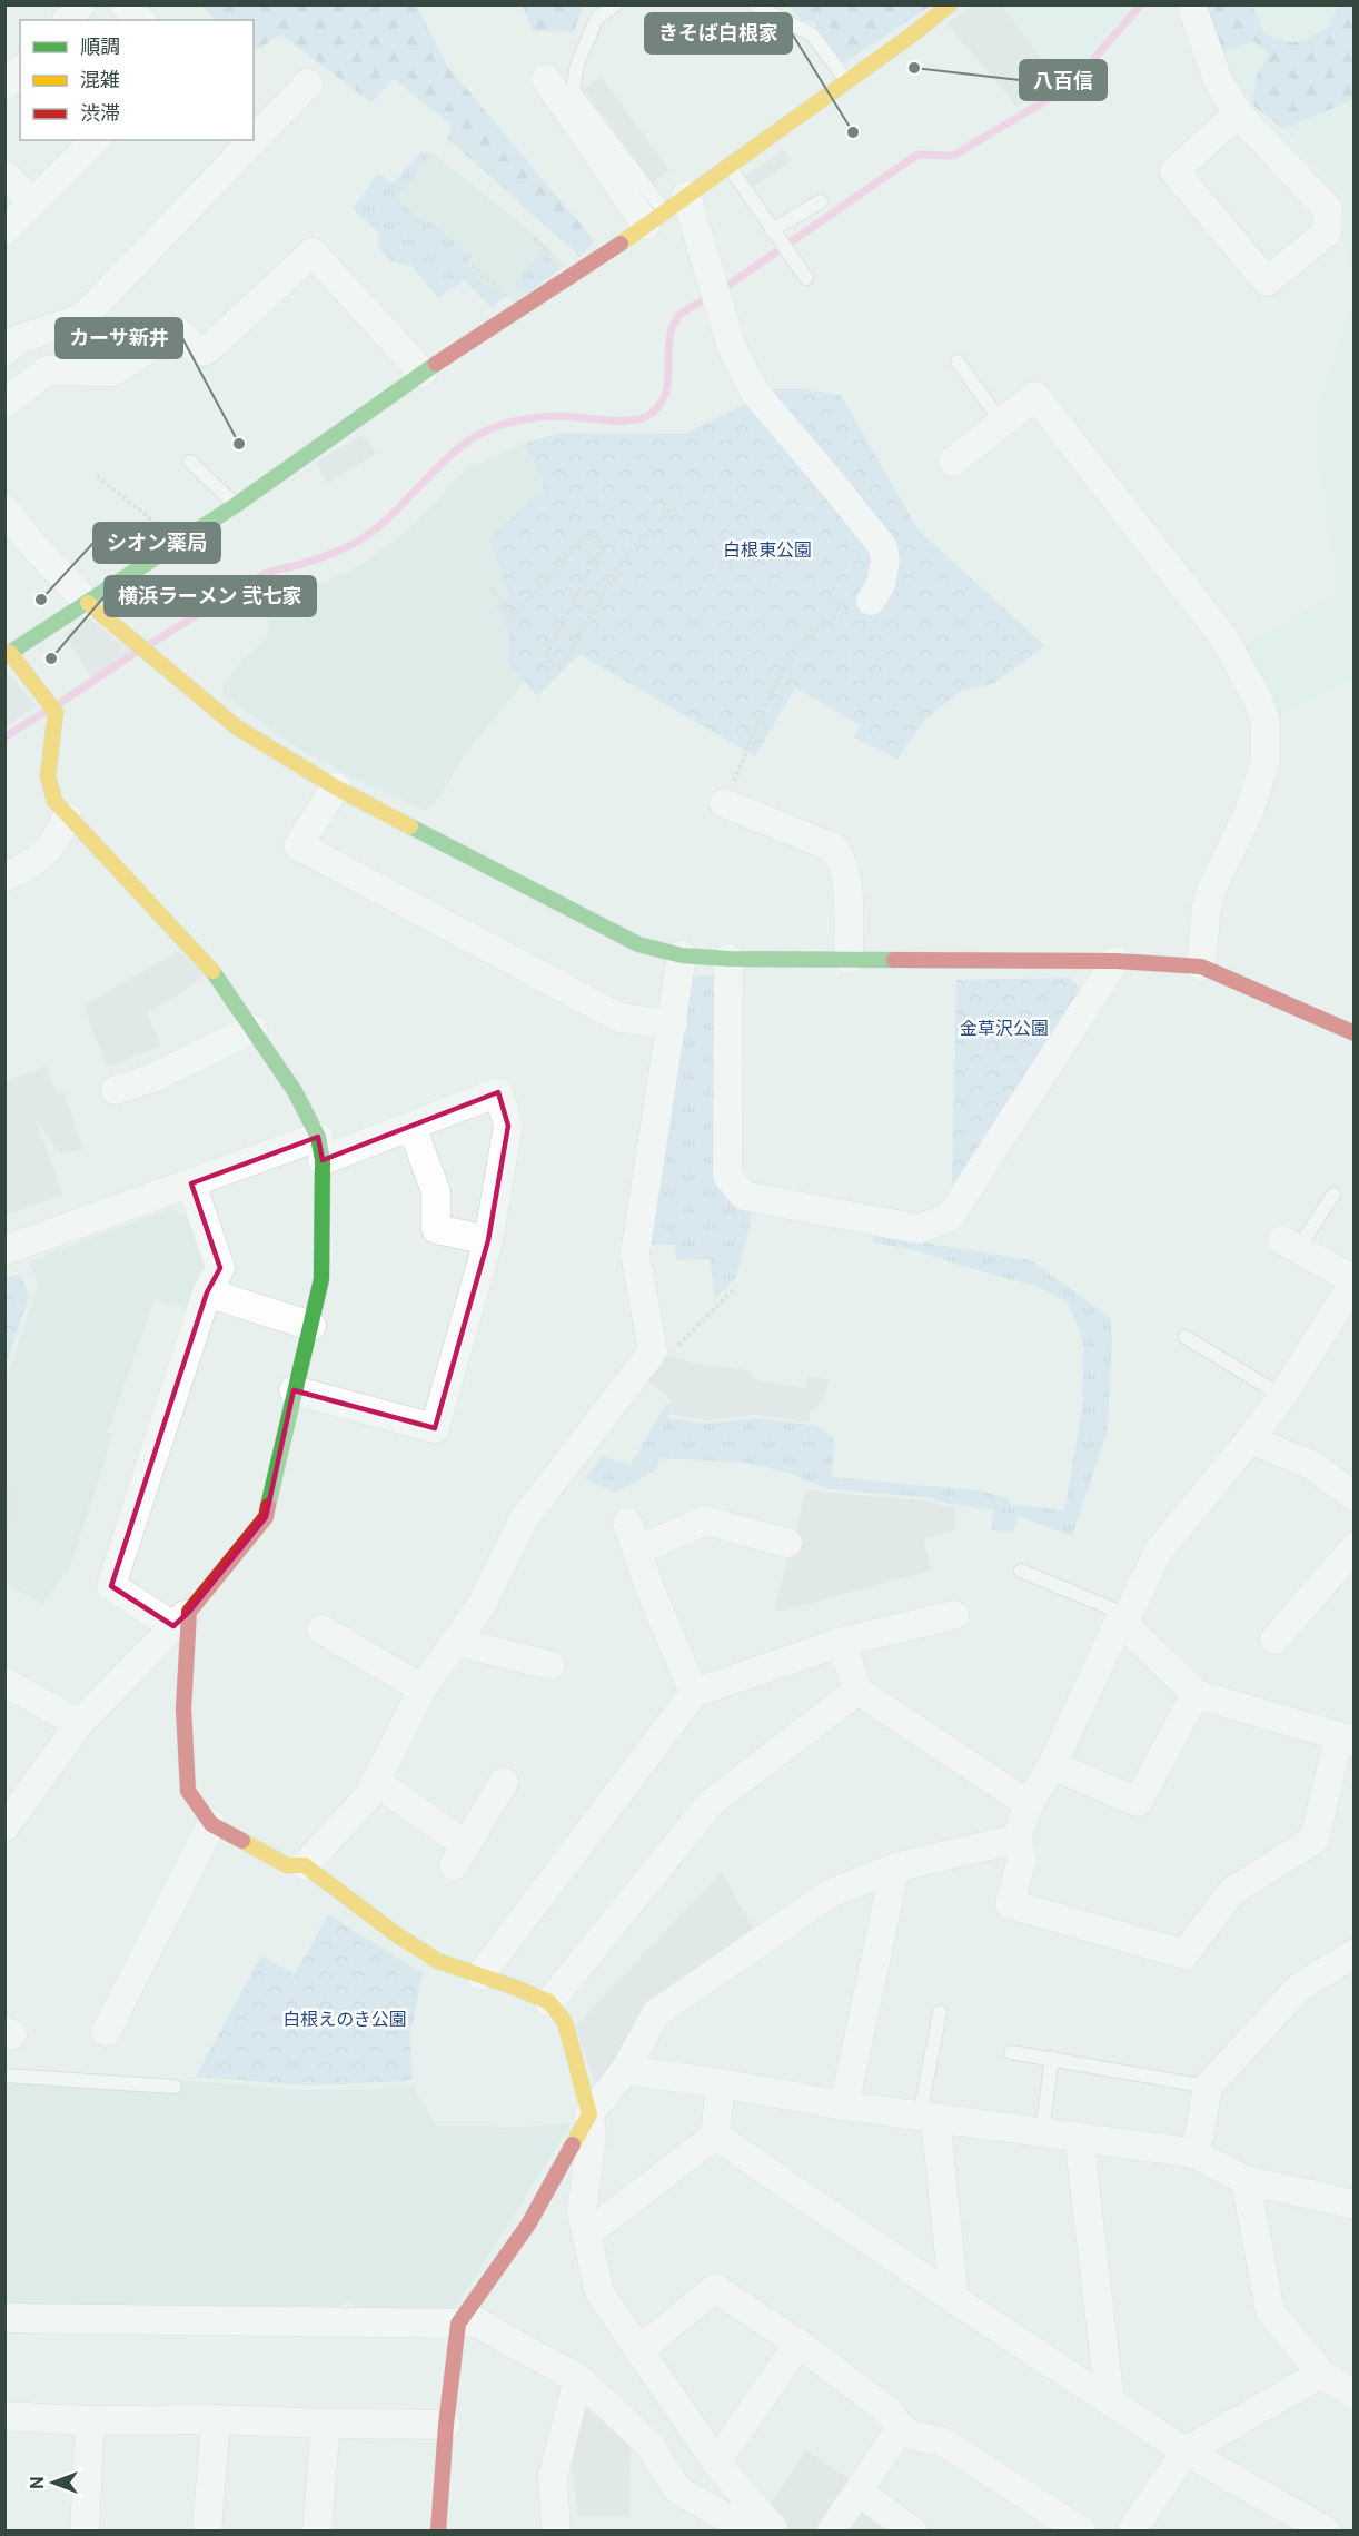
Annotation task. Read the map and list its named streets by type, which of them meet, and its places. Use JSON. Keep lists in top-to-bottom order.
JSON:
{
  "parks": ["白根東公園", "金草沢公園", "白根えのき公園"],
  "places": [
    "八百信",
    "きそば白根家",
    "カーサ新井",
    "シオン薬局",
    "横浜ラーメン 弐七家"
  ],
  "legend": ["順調", "混雑", "渋滞"],
  "north": "left"
}
